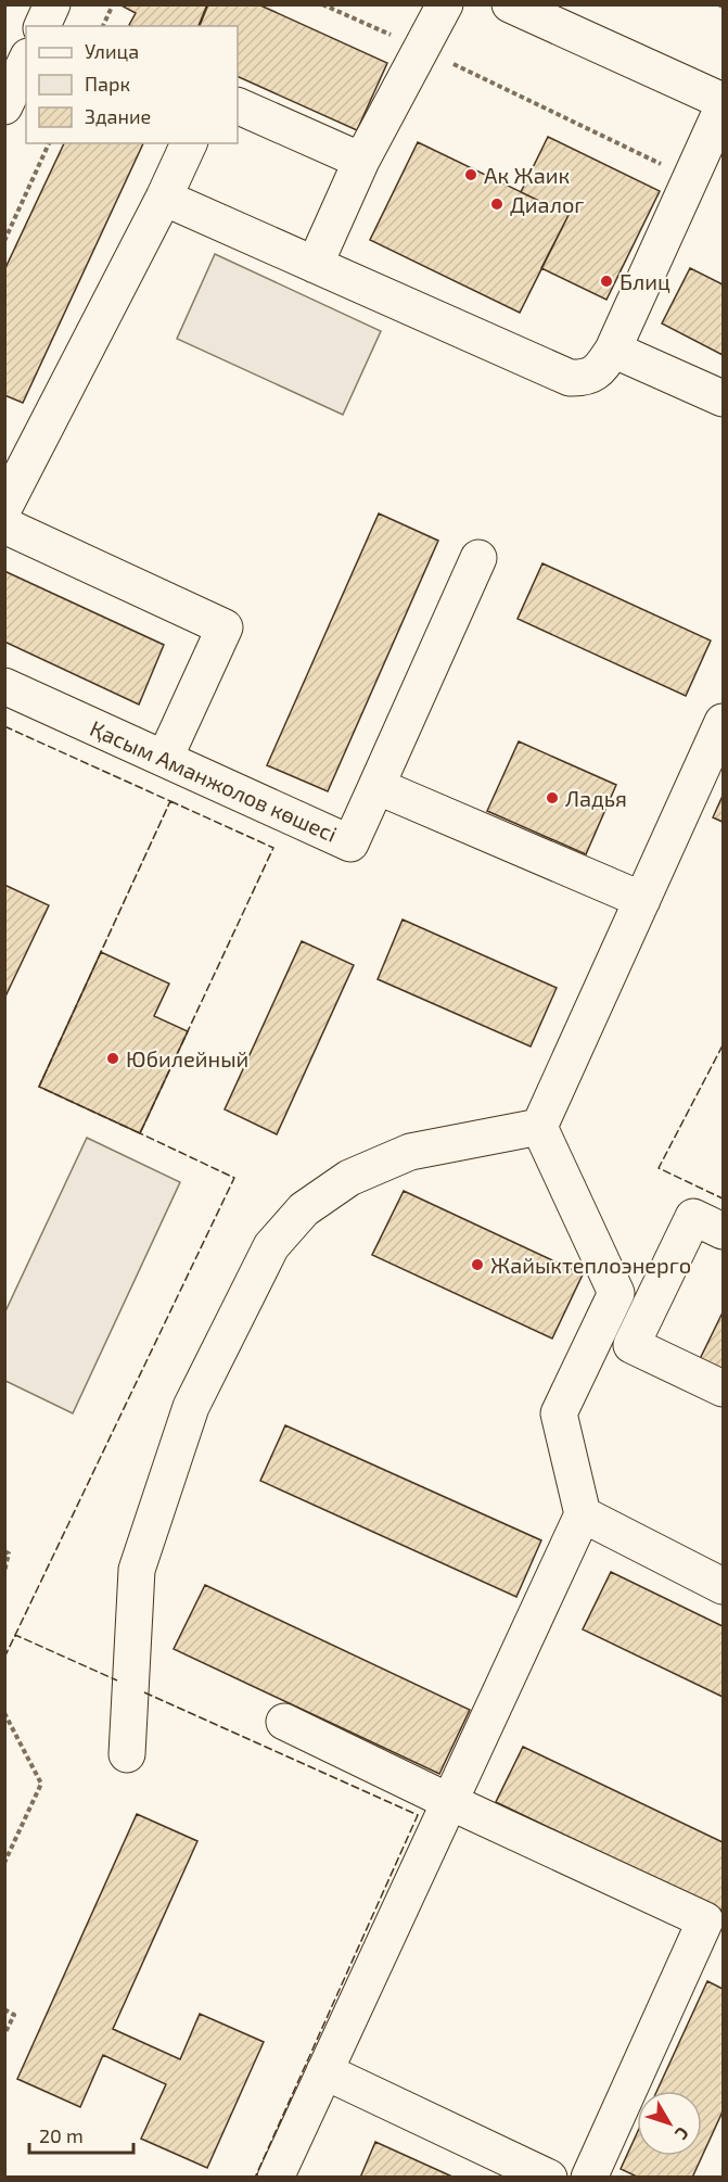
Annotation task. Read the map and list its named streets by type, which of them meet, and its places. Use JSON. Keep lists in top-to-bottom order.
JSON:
{
  "streets": {
    "street": ["Қасым Аманжолов көшесі"]
  },
  "places": [
    "Ак Жаик",
    "Диалог",
    "Блиц",
    "Ладья",
    "Юбилейный",
    "Жайыктеплоэнерго"
  ],
  "legend": ["Улица", "Парк", "Здание"],
  "scale_bar": "20 m",
  "north": "bottom right"
}
